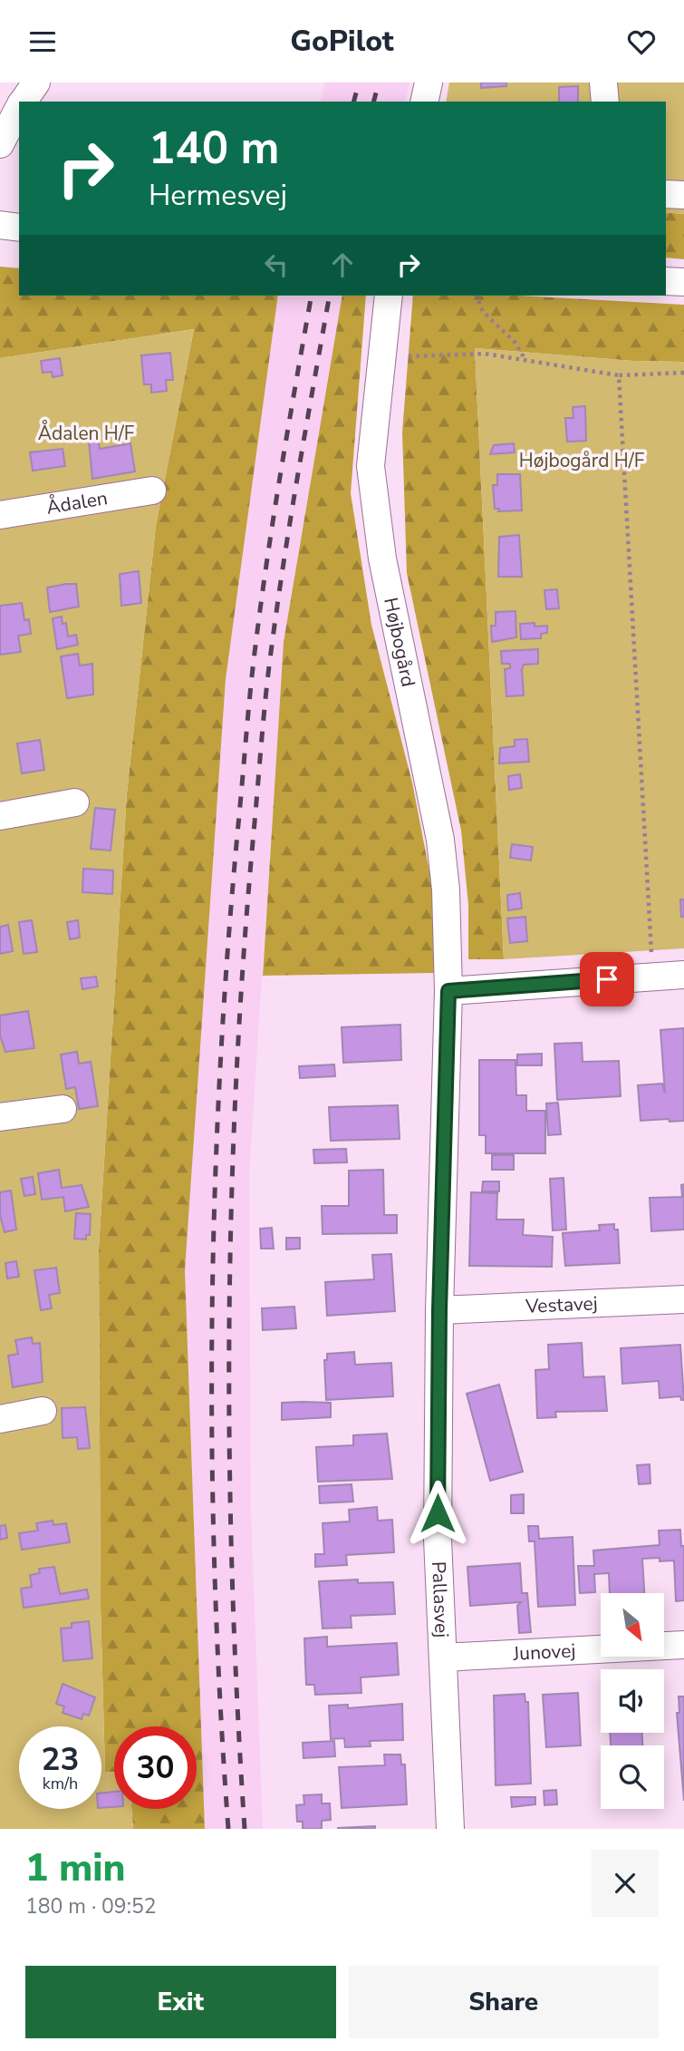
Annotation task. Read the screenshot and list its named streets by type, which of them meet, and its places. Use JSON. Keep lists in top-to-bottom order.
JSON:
{
  "streets": {
    "street": [
      "Ådalen",
      "Højbogård",
      "Vestavej",
      "Pallasvej",
      "Junovej"
    ]
  },
  "crossings": [
    ["Højbogård", "Pallasvej"],
    ["Vestavej", "Pallasvej"],
    ["Pallasvej", "Junovej"]
  ],
  "parks": ["Ådalen H/F", "Højbogård H/F"],
  "north": "bottom right",
  "page": {
    "header": "GoPilot",
    "turn": ["140 m", "Hermesvej"],
    "speed": "23 km/h",
    "limit": "30",
    "heading": ["1 min", "180 m · 09:52"],
    "buttons": ["Exit", "Share"]
  }
}
